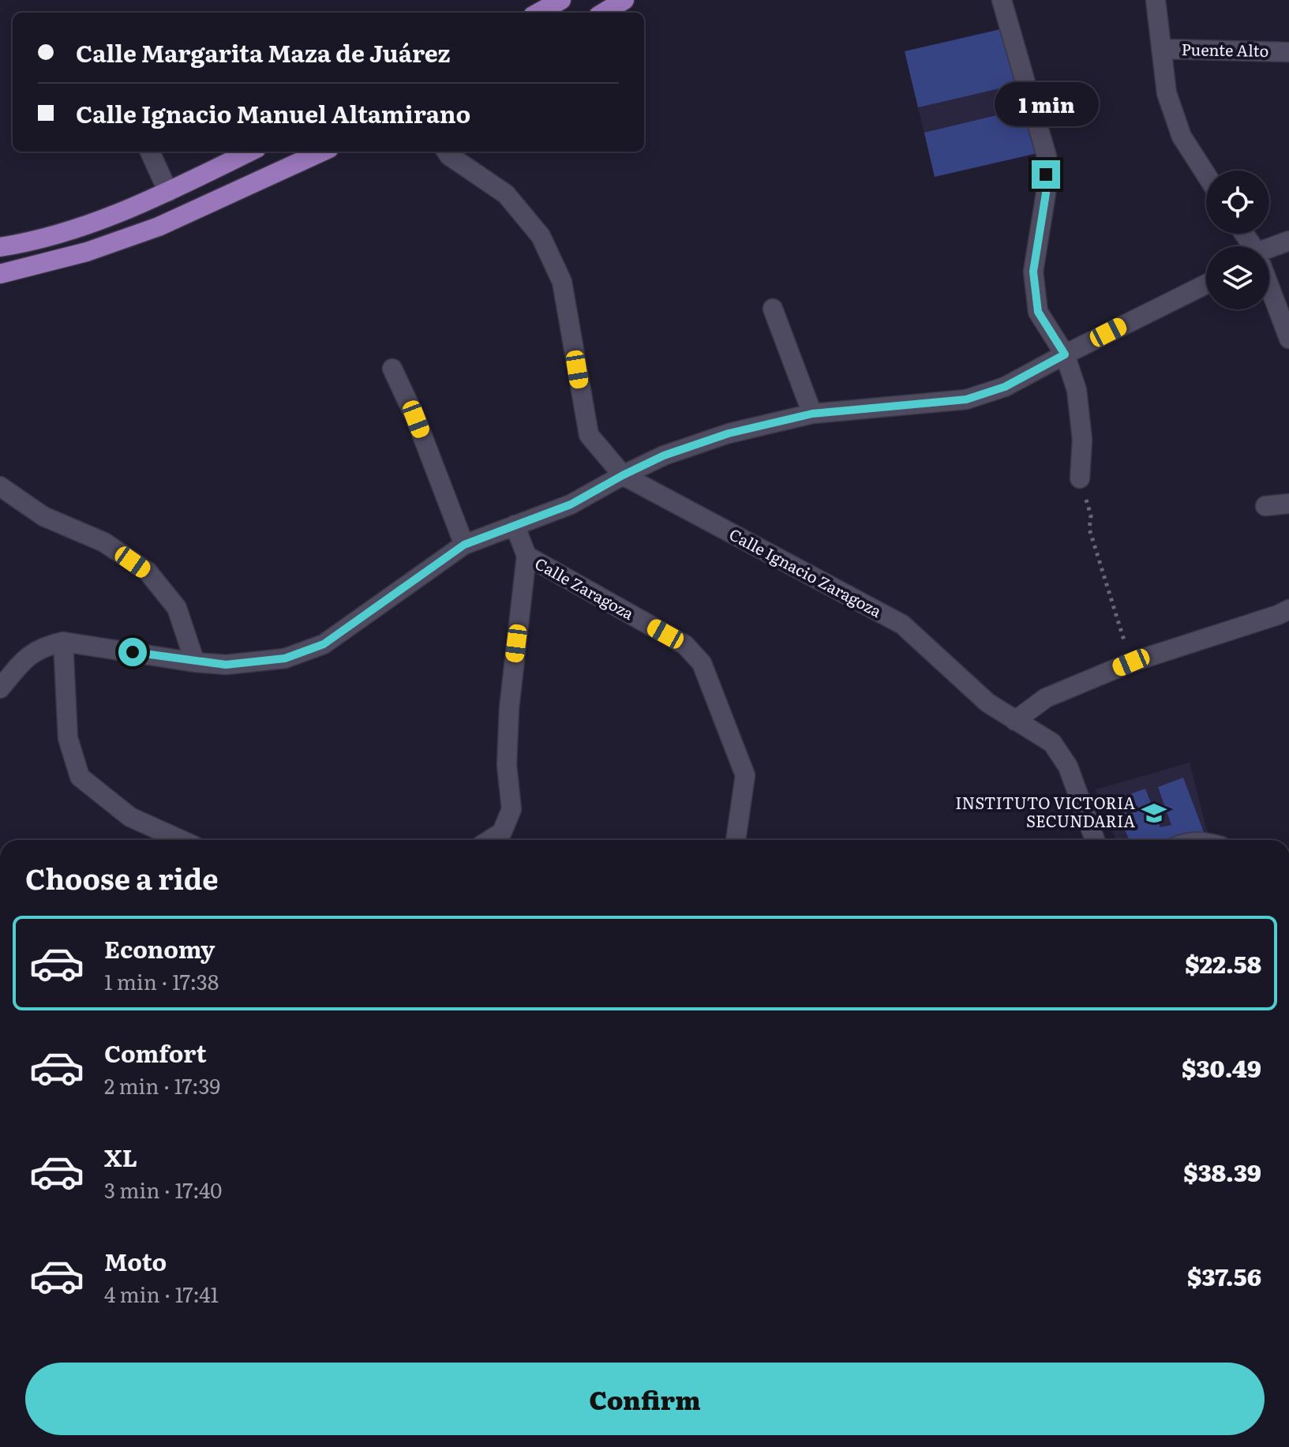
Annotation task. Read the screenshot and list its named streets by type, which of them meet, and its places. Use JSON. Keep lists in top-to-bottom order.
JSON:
{
  "streets": {
    "street": ["Puente Alto", "Calle Ignacio Zaragoza", "Calle Zaragoza"]
  },
  "places": {
    "school or university": ["INSTITUTO VICTORIA SECUNDARIA"]
  },
  "page": {
    "banner": ["Calle Margarita Maza de Juárez", "Calle Ignacio Manuel Altamirano"],
    "bubble": "1 min",
    "heading": "Choose a ride",
    "list": [
      {
        "name": "Economy",
        "note": "1 min · 17:38",
        "value": "$22.58"
      },
      {
        "name": "Comfort",
        "note": "2 min · 17:39",
        "value": "$30.49"
      },
      {
        "name": "XL",
        "note": "3 min · 17:40",
        "value": "$38.39"
      },
      {
        "name": "Moto",
        "note": "4 min · 17:41",
        "value": "$37.56"
      }
    ],
    "buttons": "Confirm"
  }
}
